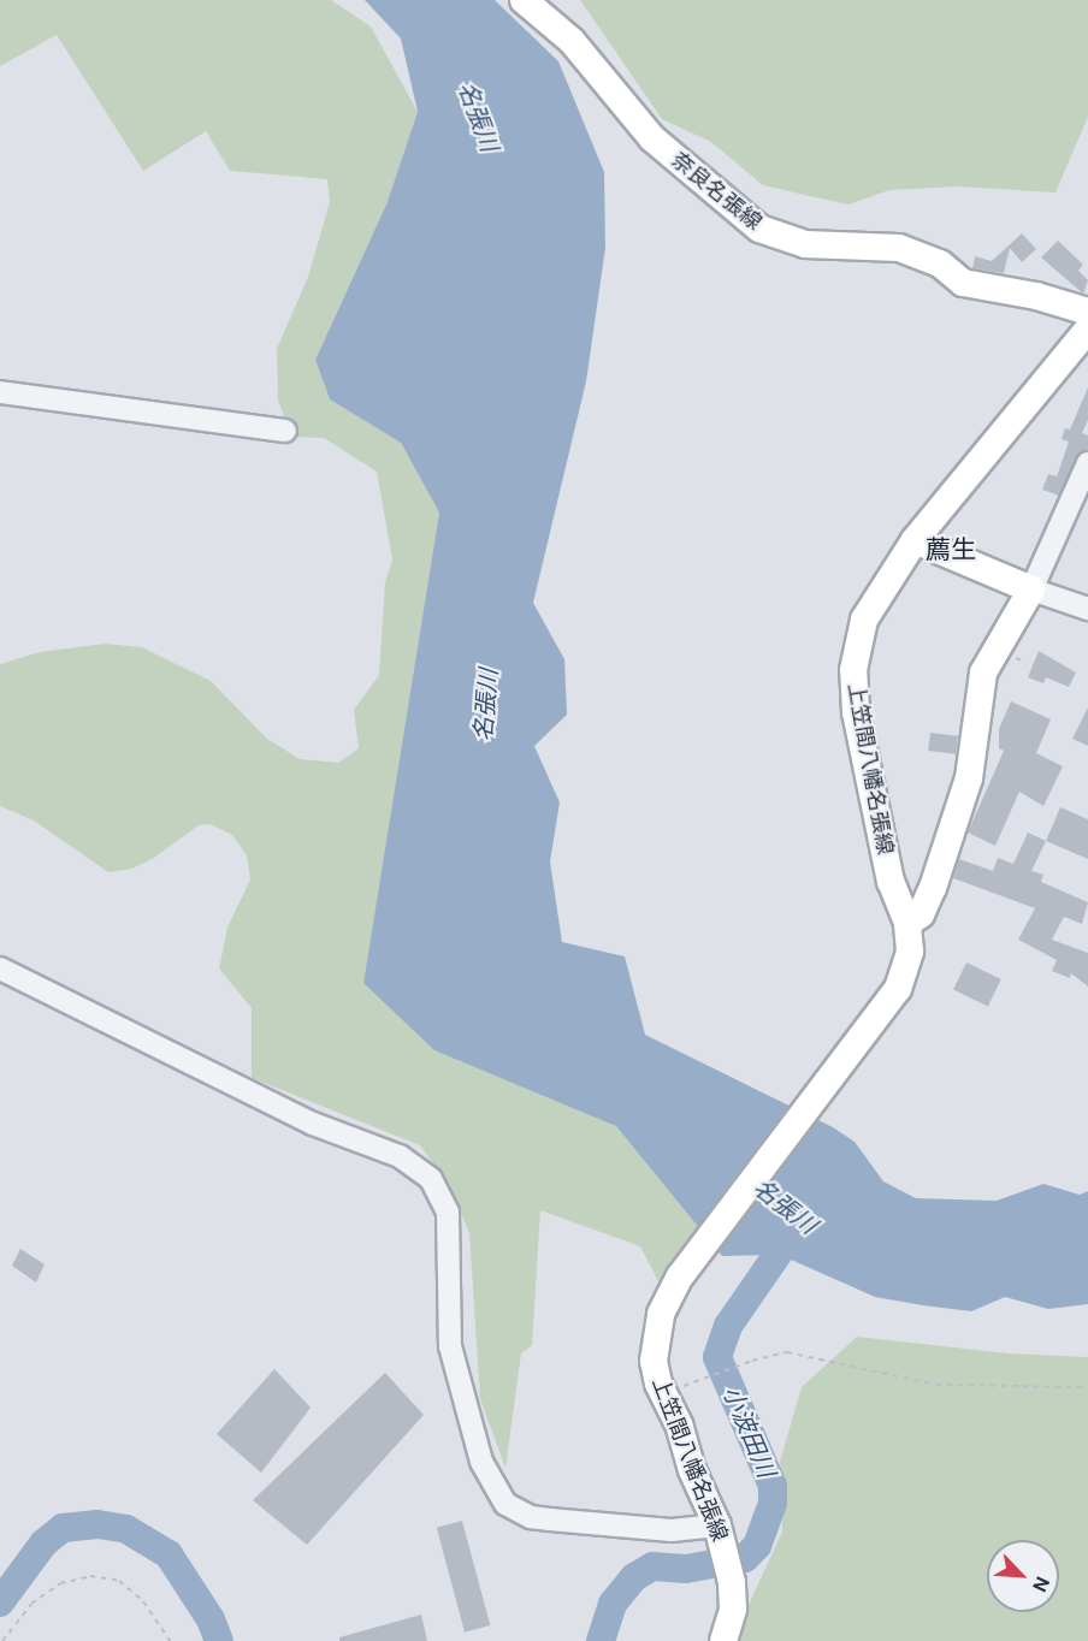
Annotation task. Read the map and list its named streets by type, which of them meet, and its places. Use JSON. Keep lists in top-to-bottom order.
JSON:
{
  "streets": {
    "main road": ["奈良名張線", "上笠間八幡名張線"]
  },
  "districts": ["薦生"],
  "water": ["名張川", "小波田川"],
  "north": "bottom right"
}
